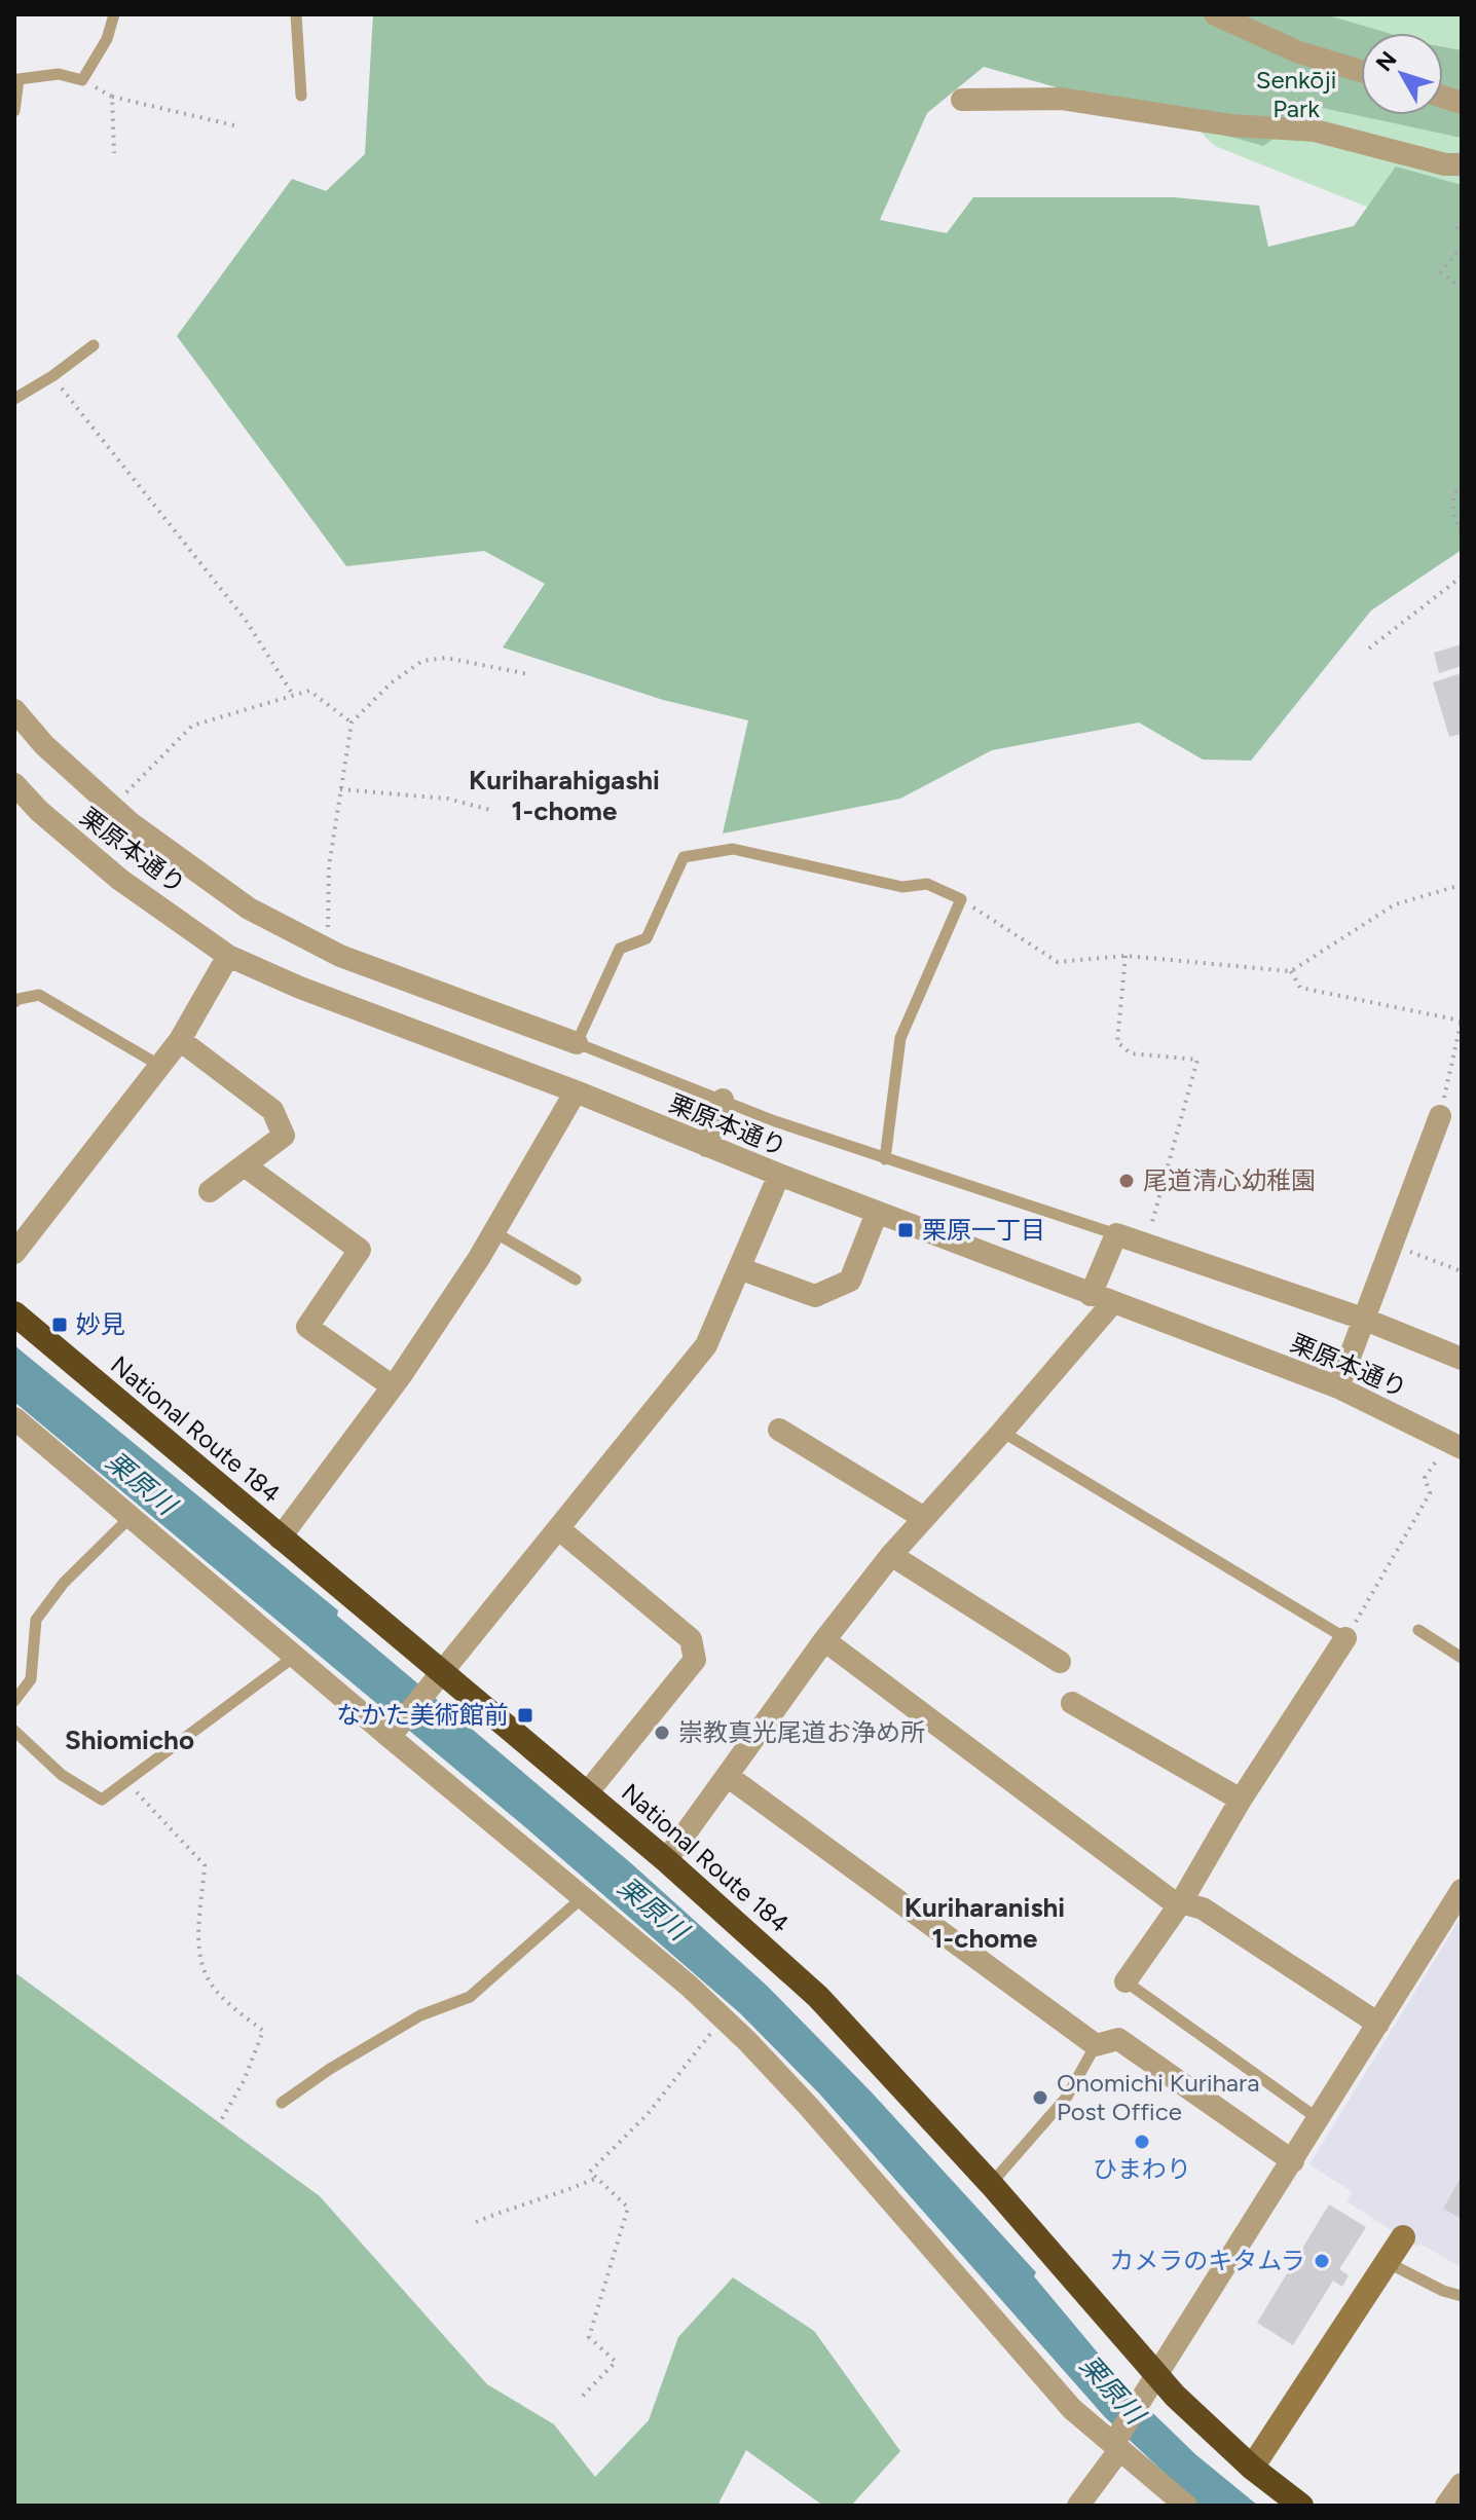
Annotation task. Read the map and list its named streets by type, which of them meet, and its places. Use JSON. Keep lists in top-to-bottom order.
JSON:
{
  "streets": {
    "highway": ["National Route 184"],
    "street": ["栗原本通り"]
  },
  "districts": ["Kuriharahigashi 1-chome", "Shiomicho", "Kuriharanishi 1-chome"],
  "water": ["栗原川"],
  "parks": ["Senkōji Park"],
  "places": {
    "other": [
      "尾道清心幼稚園",
      "崇教真光尾道お浄め所",
      "Onomichi Kurihara Post Office",
      "ひまわり",
      "カメラのキタムラ"
    ],
    "transit": ["栗原一丁目", "妙見", "なかた美術館前"]
  },
  "north": "top left"
}
